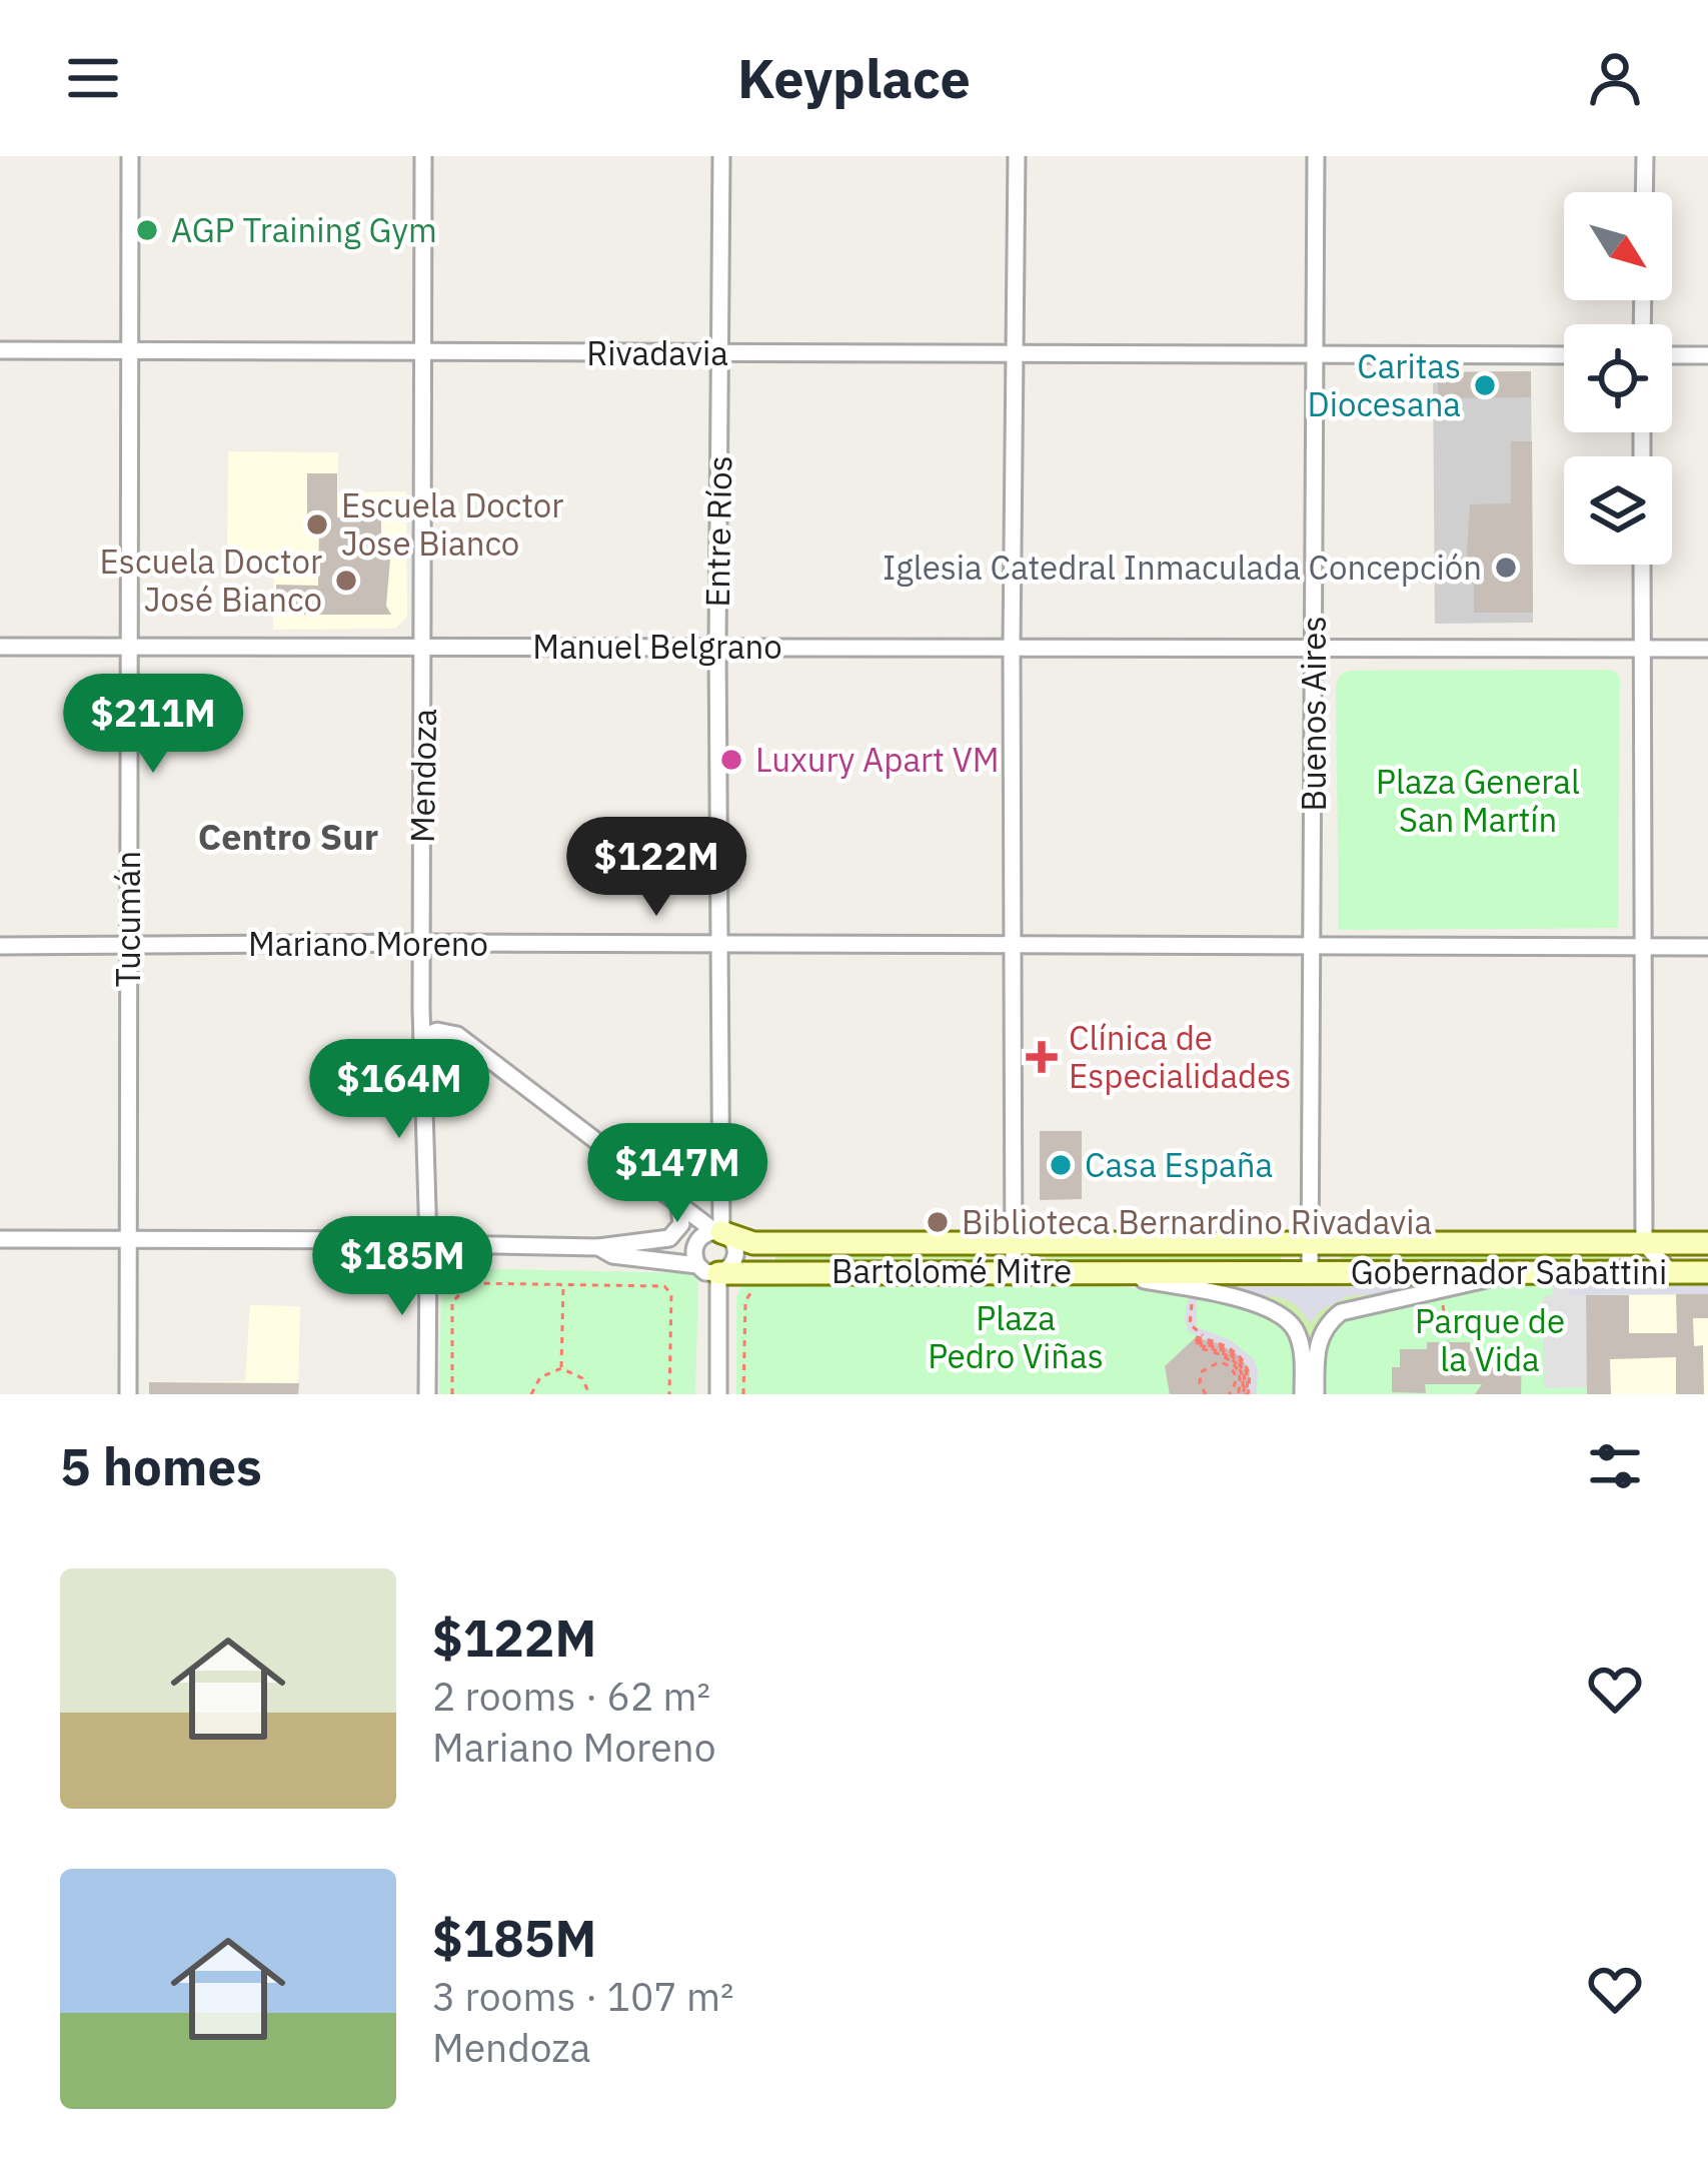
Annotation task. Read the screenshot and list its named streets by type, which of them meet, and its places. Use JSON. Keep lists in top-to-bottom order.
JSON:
{
  "streets": {
    "main road": ["Bartolomé Mitre", "Gobernador Sabattini"],
    "street": [
      "Rivadavia",
      "Entre Ríos",
      "Manuel Belgrano",
      "Buenos Aires",
      "Mendoza",
      "Tucumán",
      "Mariano Moreno"
    ]
  },
  "crossings": [
    ["Rivadavia", "Entre Ríos"],
    ["Rivadavia", "Buenos Aires"],
    ["Rivadavia", "Mendoza"],
    ["Rivadavia", "Tucumán"],
    ["Entre Ríos", "Manuel Belgrano"],
    ["Entre Ríos", "Mariano Moreno"],
    ["Entre Ríos", "Bartolomé Mitre"],
    ["Manuel Belgrano", "Buenos Aires"],
    ["Manuel Belgrano", "Mendoza"],
    ["Manuel Belgrano", "Tucumán"],
    ["Buenos Aires", "Mariano Moreno"],
    ["Buenos Aires", "Bartolomé Mitre"],
    ["Buenos Aires", "Gobernador Sabattini"],
    ["Mendoza", "Mariano Moreno"],
    ["Mendoza", "Bartolomé Mitre"],
    ["Tucumán", "Mariano Moreno"],
    ["Tucumán", "Bartolomé Mitre"],
    ["Bartolomé Mitre", "Gobernador Sabattini"]
  ],
  "districts": ["Centro Sur"],
  "parks": ["Plaza General San Martín", "Plaza Pedro Viñas", "Parque de la Vida"],
  "places": {
    "other": [
      "AGP Training Gym",
      "Caritas Diocesana",
      "Escuela Doctor Jose Bianco",
      "Iglesia Catedral Inmaculada Concepción",
      "Escuela Doctor José Bianco",
      "Luxury Apart VM",
      "Casa España",
      "Biblioteca Bernardino Rivadavia"
    ],
    "health": ["Clínica de Especialidades"]
  },
  "north": "bottom right",
  "page": {
    "header": "Keyplace",
    "price": [
      "$211M",
      "$122M",
      "$164M",
      "$147M",
      "$185M"
    ],
    "heading": "5 homes",
    "list": [
      {
        "name": "$122M",
        "note": "2 rooms · 62 m² · Mariano Moreno"
      },
      {
        "name": "$185M",
        "note": "3 rooms · 107 m² · Mendoza"
      }
    ]
  }
}
